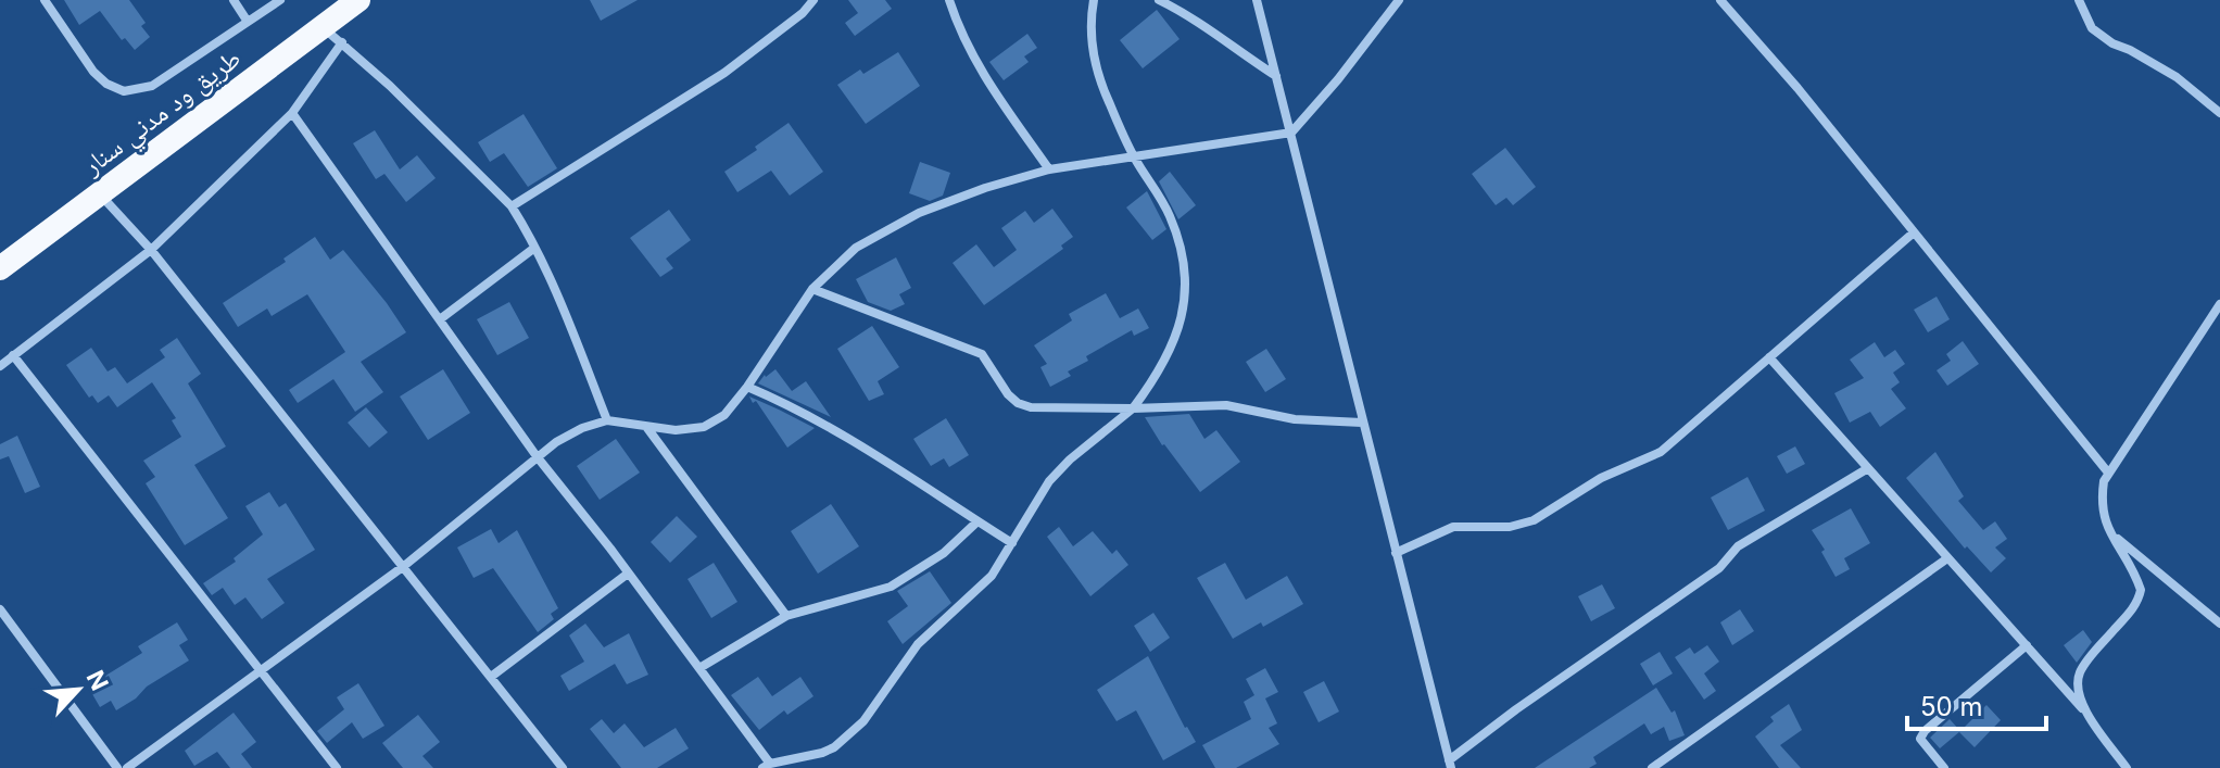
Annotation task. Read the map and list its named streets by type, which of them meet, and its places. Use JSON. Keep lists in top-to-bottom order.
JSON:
{
  "streets": {
    "highway": ["طريق ود مدني سنار"]
  },
  "scale_bar": "50 m",
  "north": "top right"
}
